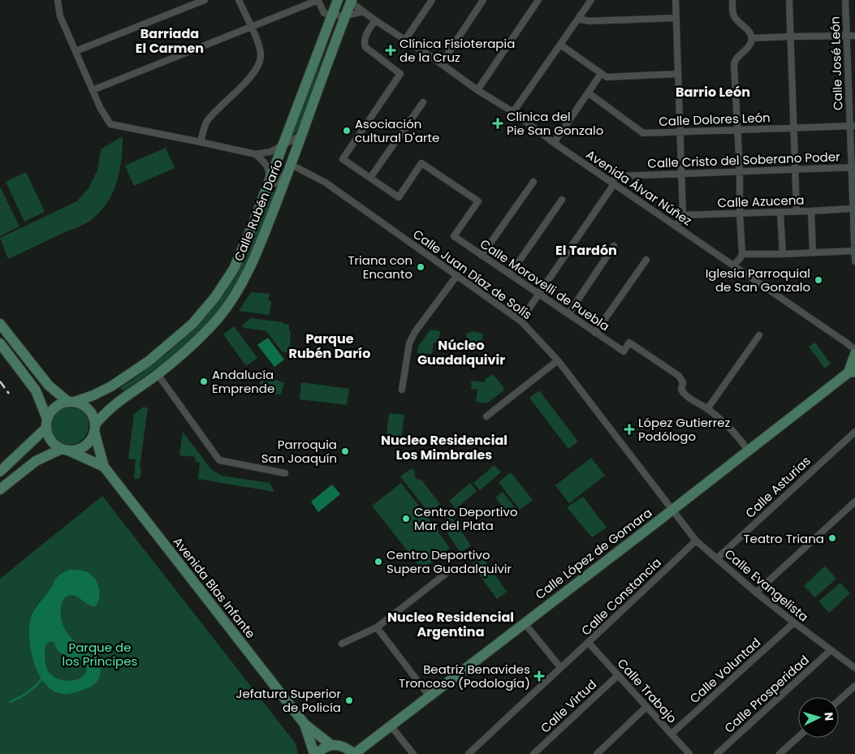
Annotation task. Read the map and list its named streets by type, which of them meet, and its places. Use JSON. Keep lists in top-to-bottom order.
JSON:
{
  "streets": {
    "main road": ["Calle Rubén Darío", "Calle López de Gomara", "Avenida Blas Infante"],
    "street": [
      "Calle José León",
      "Calle Dolores León",
      "Calle Cristo del Soberano Poder",
      "Avenida Álvar Núñez",
      "Calle Azucena",
      "Calle Juan Díaz de Solís",
      "Calle Morovelli de Puebla",
      "Calle Asturias",
      "Calle Evangelista",
      "Calle Constancia",
      "Calle Voluntad",
      "Calle Trabajo",
      "Calle Prosperidad",
      "Calle Virtud"
    ]
  },
  "crossings": [
    ["Calle José León", "Calle Dolores León"],
    ["Calle José León", "Calle Cristo del Soberano Poder"],
    ["Calle José León", "Calle Azucena"],
    ["Calle Cristo del Soberano Poder", "Avenida Álvar Núñez"],
    ["Avenida Álvar Núñez", "Calle Rubén Darío"],
    ["Calle Rubén Darío", "Calle Juan Díaz de Solís"],
    ["Calle Juan Díaz de Solís", "Calle López de Gomara"],
    ["Calle Juan Díaz de Solís", "Calle Evangelista"],
    ["Calle Asturias", "Calle Evangelista"],
    ["Calle López de Gomara", "Calle Evangelista"],
    ["Calle Evangelista", "Calle Constancia"],
    ["Calle Evangelista", "Calle Voluntad"],
    ["Calle Evangelista", "Calle Prosperidad"],
    ["Calle Constancia", "Calle Trabajo"],
    ["Calle Voluntad", "Calle Trabajo"],
    ["Calle Trabajo", "Calle Virtud"]
  ],
  "districts": [
    "Barriada El Carmen",
    "Barrio León",
    "El Tardón",
    "Parque Rubén Darío",
    "Núcleo Guadalquivir",
    "Nucleo Residencial Los Mimbrales",
    "Nucleo Residencial Argentina"
  ],
  "parks": ["Parque de los Príncipes"],
  "places": {
    "health": [
      "Clínica Fisioterapia de la Cruz",
      "Clínica del Pie San Gonzalo",
      "López Gutierrez Podólogo",
      "Beatriz Benavides Troncoso (Podología)"
    ],
    "other": [
      "Asociación cultural D'arte",
      "Triana con Encanto",
      "Iglesia Parroquial de San Gonzalo",
      "Andalucía Emprende",
      "Parroquia San Joaquín",
      "Centro Deportivo Mar del Plata",
      "Teatro Triana",
      "Centro Deportivo Supera Guadalquivir",
      "Jefatura Superior de Policía"
    ]
  },
  "north": "right"
}
